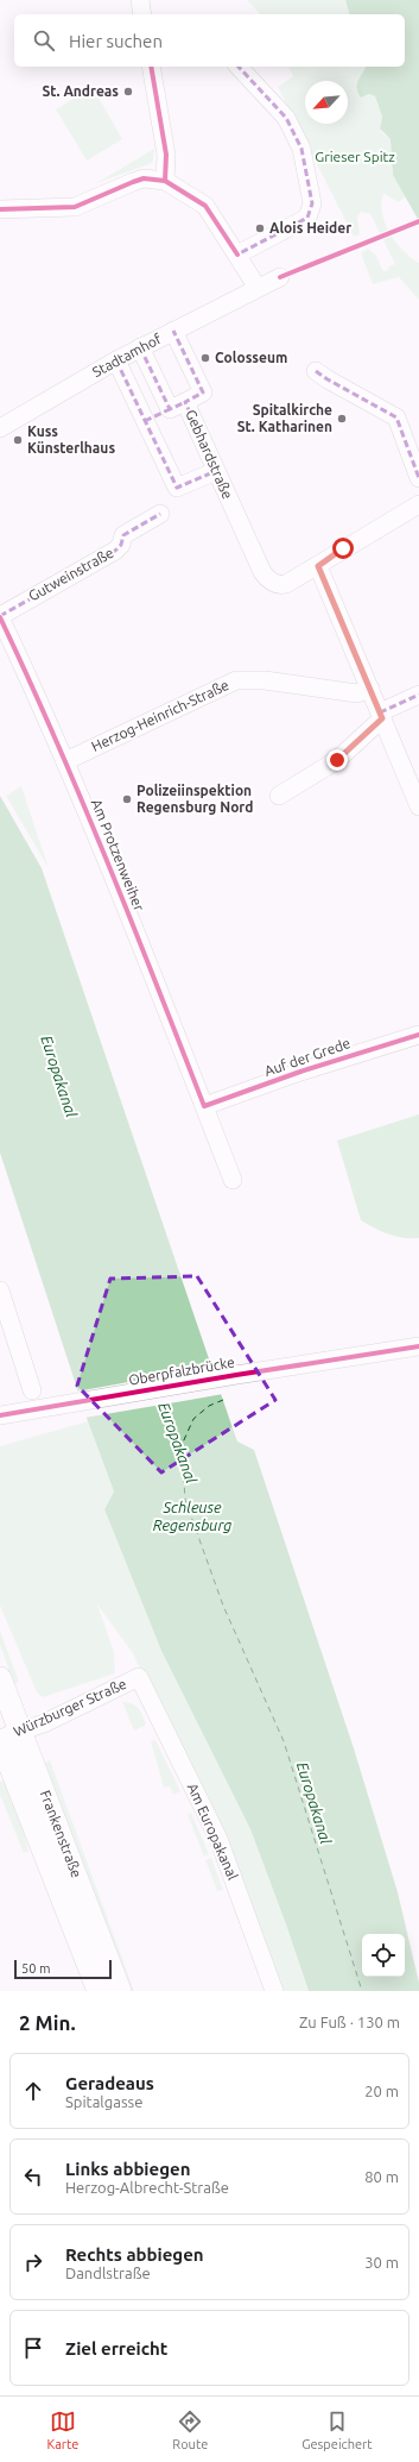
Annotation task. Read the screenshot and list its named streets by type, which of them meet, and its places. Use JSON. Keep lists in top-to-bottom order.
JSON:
{
  "streets": {
    "main road": ["Frankenstraße"],
    "street": [
      "Stadtamhof",
      "Gebhardstraße",
      "Gutweinstraße",
      "Herzog-Heinrich-Straße",
      "Am Protzenweiher",
      "Auf der Grede",
      "Oberpfalzbrücke",
      "Würzburger Straße",
      "Am Europakanal"
    ]
  },
  "crossings": [
    ["Stadtamhof", "Gebhardstraße"],
    ["Gutweinstraße", "Am Protzenweiher"],
    ["Herzog-Heinrich-Straße", "Am Protzenweiher"],
    ["Am Protzenweiher", "Auf der Grede"],
    ["Würzburger Straße", "Am Europakanal"],
    ["Würzburger Straße", "Frankenstraße"]
  ],
  "water": ["Europakanal", "Schleuse Regensburg"],
  "parks": ["Grieser Spitz"],
  "places": [
    "St. Andreas",
    "Alois Heider",
    "Colosseum",
    "Spitalkirche St. Katharinen",
    "Kuss Künsterlhaus",
    "Polizeiinspektion Regensburg Nord"
  ],
  "scale_bar": "50 m",
  "north": "bottom left",
  "page": {
    "search": "Hier suchen",
    "scale": "50 m",
    "heading": ["2 Min.", "Zu Fuß · 130 m"],
    "list": [
      ["Geradeaus", "Spitalgasse", "20 m"],
      ["Links abbiegen", "Herzog-Albrecht-Straße", "80 m"],
      ["Rechts abbiegen", "Dandlstraße", "30 m"],
      "Ziel erreicht"
    ],
    "nav": ["Karte", "Route", "Gespeichert"]
  }
}
